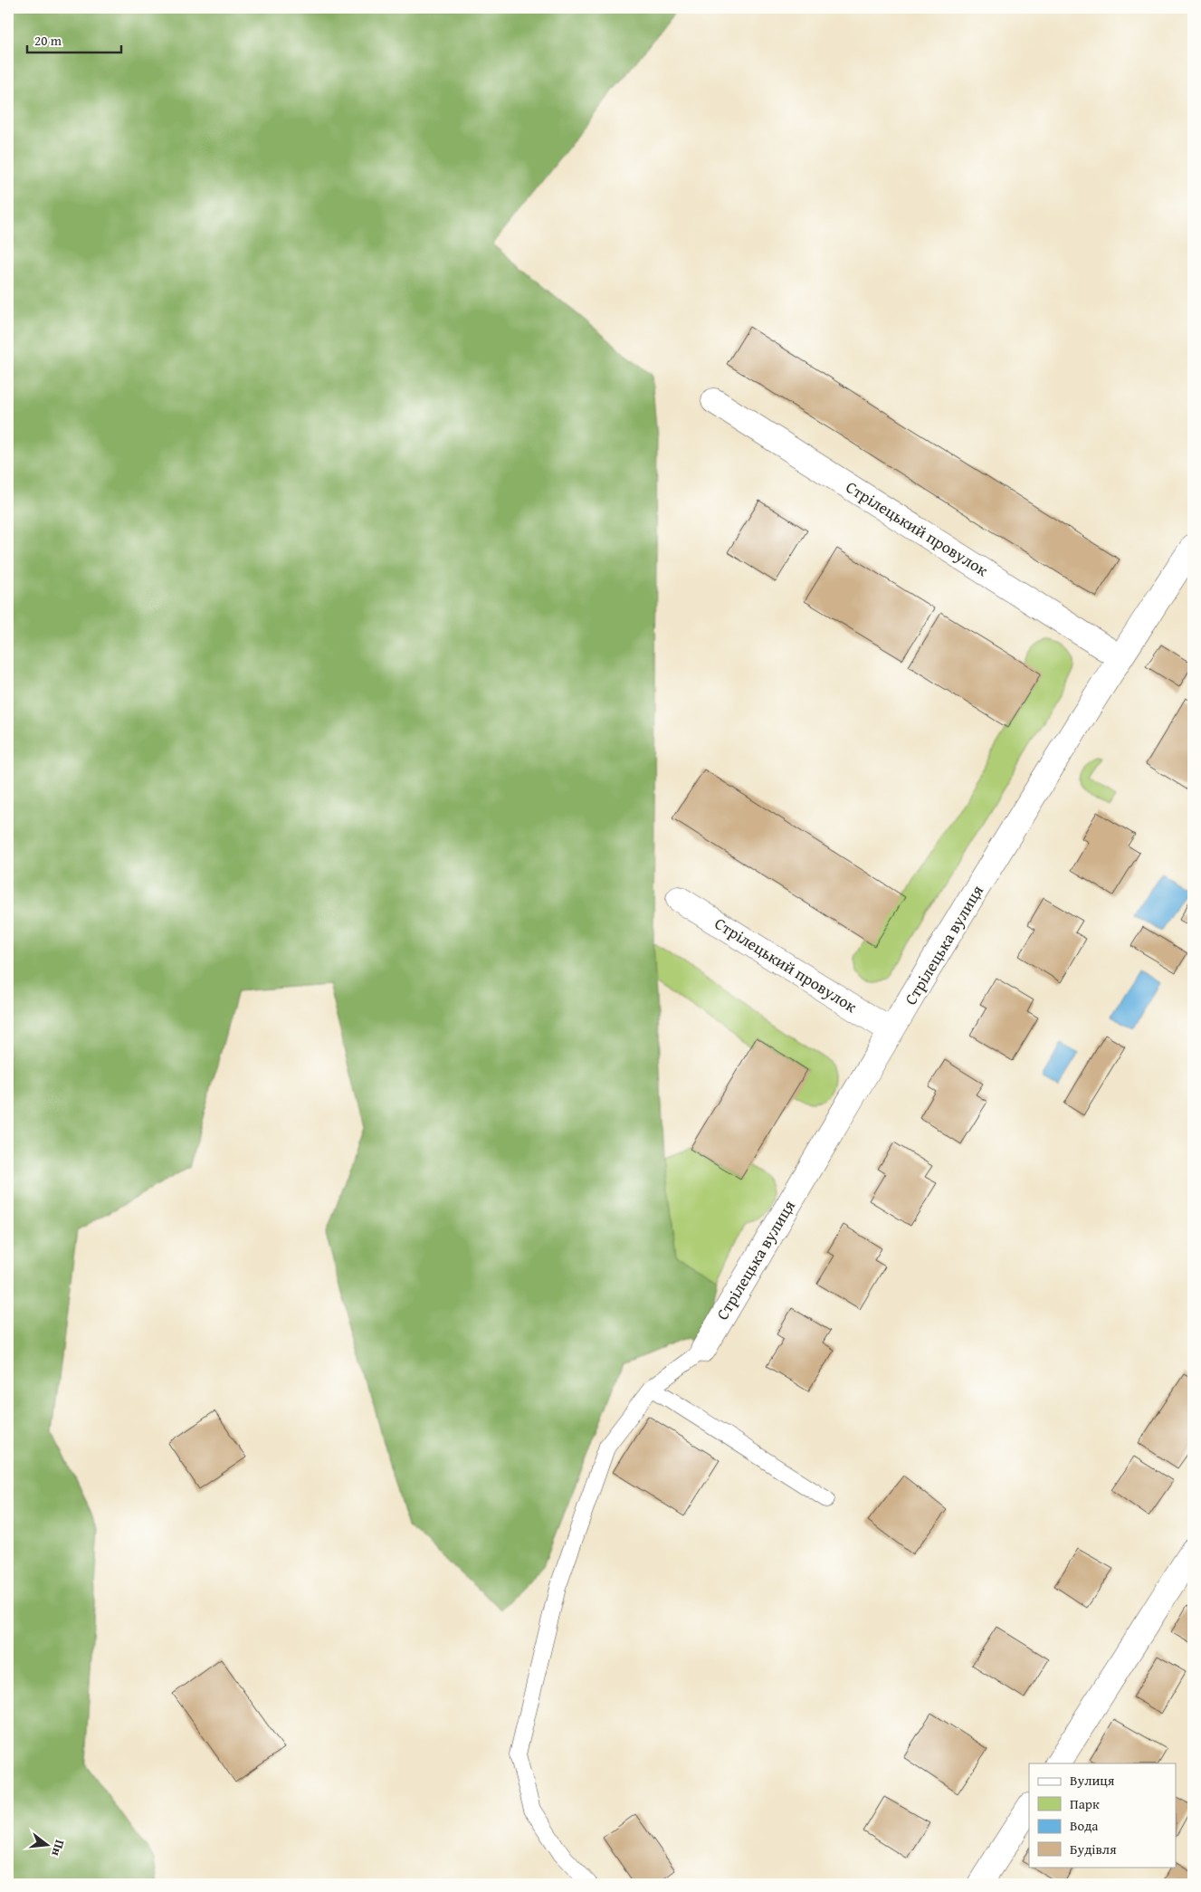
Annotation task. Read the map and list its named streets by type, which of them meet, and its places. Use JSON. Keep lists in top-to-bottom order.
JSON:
{
  "streets": {
    "street": ["Стрілецький провулок", "Стрілецька вулиця"]
  },
  "crossings": [
    ["Стрілецький провулок", "Стрілецька вулиця"]
  ],
  "legend": [
    "Вулиця",
    "Парк",
    "Вода",
    "Будівля"
  ],
  "scale_bar": "20 m",
  "north": "right"
}
